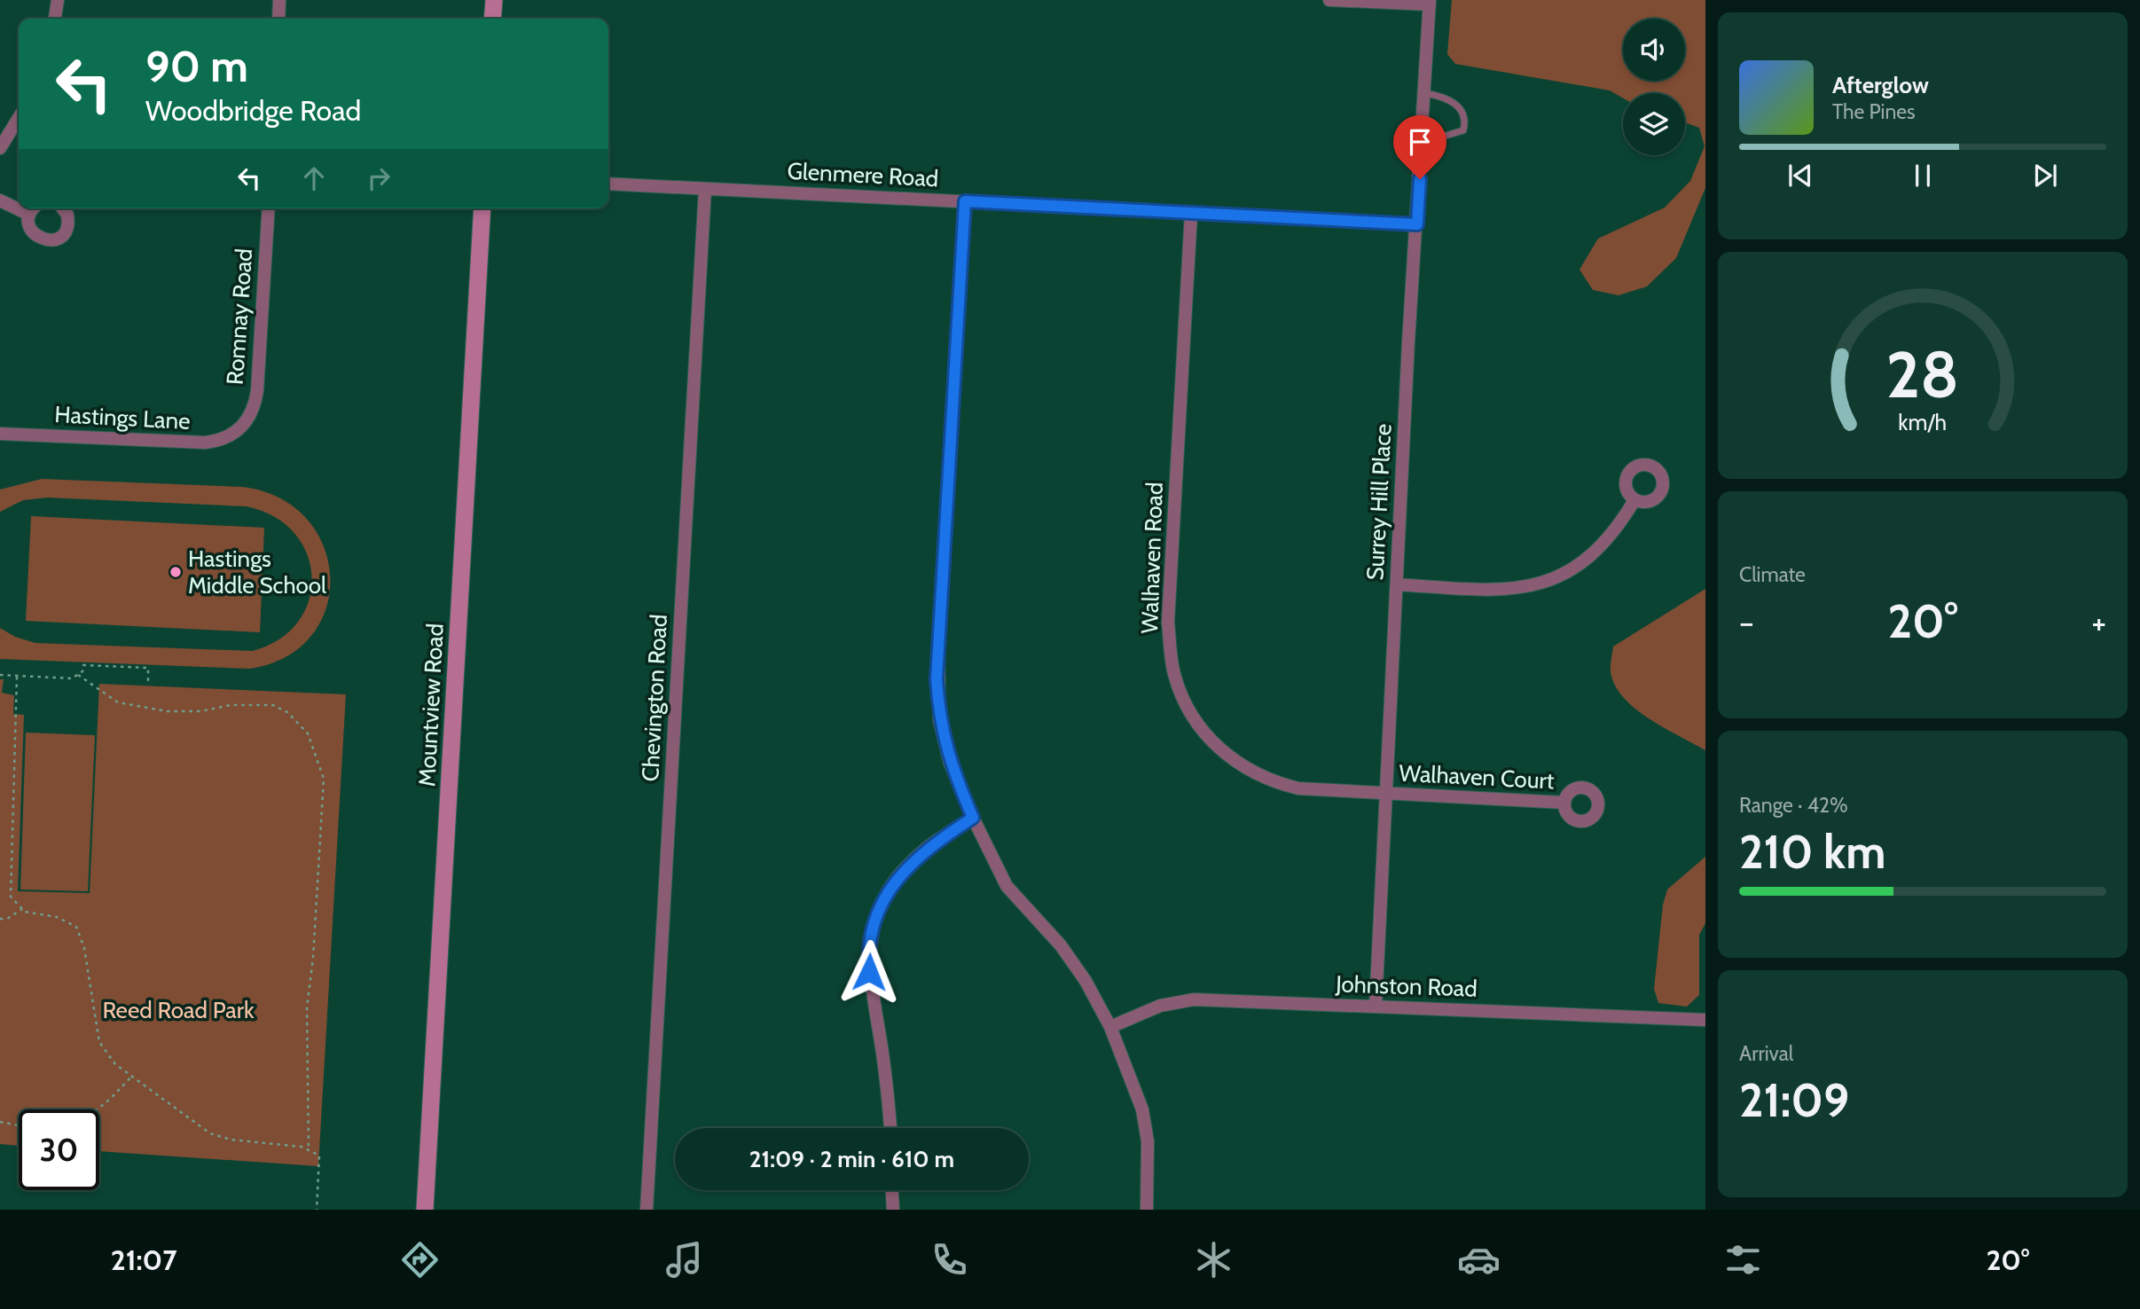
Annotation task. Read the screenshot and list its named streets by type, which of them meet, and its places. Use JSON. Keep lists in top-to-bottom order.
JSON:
{
  "streets": {
    "street": [
      "Glenmere Road",
      "Romnay Road",
      "Hastings Lane",
      "Surrey Hill Place",
      "Walhaven Road",
      "Chevington Road",
      "Mountview Road",
      "Walhaven Court",
      "Johnston Road"
    ]
  },
  "crossings": [
    ["Glenmere Road", "Surrey Hill Place"],
    ["Glenmere Road", "Walhaven Road"],
    ["Glenmere Road", "Chevington Road"],
    ["Romnay Road", "Hastings Lane"],
    ["Surrey Hill Place", "Walhaven Road"],
    ["Surrey Hill Place", "Walhaven Court"],
    ["Surrey Hill Place", "Johnston Road"],
    ["Walhaven Road", "Walhaven Court"]
  ],
  "parks": ["Reed Road Park"],
  "places": ["Hastings Middle School"],
  "page": {
    "turn": ["90 m", "Woodbridge Road"],
    "song": ["Afterglow", "The Pines"],
    "tile": [
      "Climate",
      ["Range · 42%", "210 km"],
      ["Arrival", "21:09"]
    ],
    "heat": ["−", "20°", "+"],
    "limit": "30",
    "trip": "21:09 · 2 min · 610 m",
    "tabs": ["21:07", "20°"],
    "gauge": ["28", "km/h"]
  }
}
